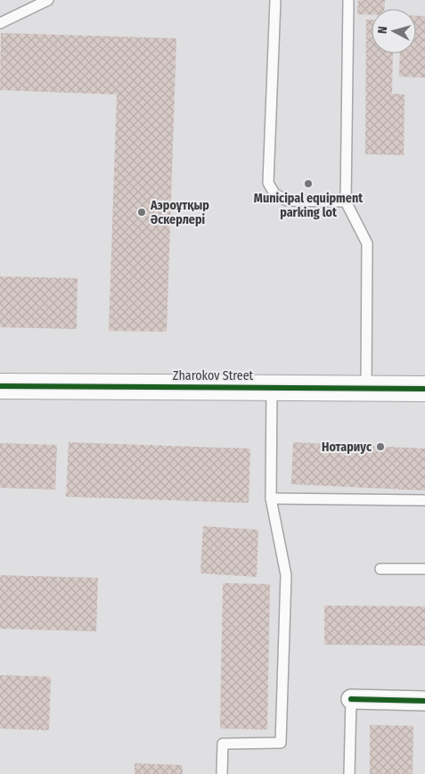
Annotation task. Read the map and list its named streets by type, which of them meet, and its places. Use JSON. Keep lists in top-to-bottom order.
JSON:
{
  "streets": {
    "main road": ["Zharokov Street"]
  },
  "places": ["Municipal equipment parking lot", "Аэроұтқыр Әскерлері", "Нотариуc"],
  "north": "left"
}
